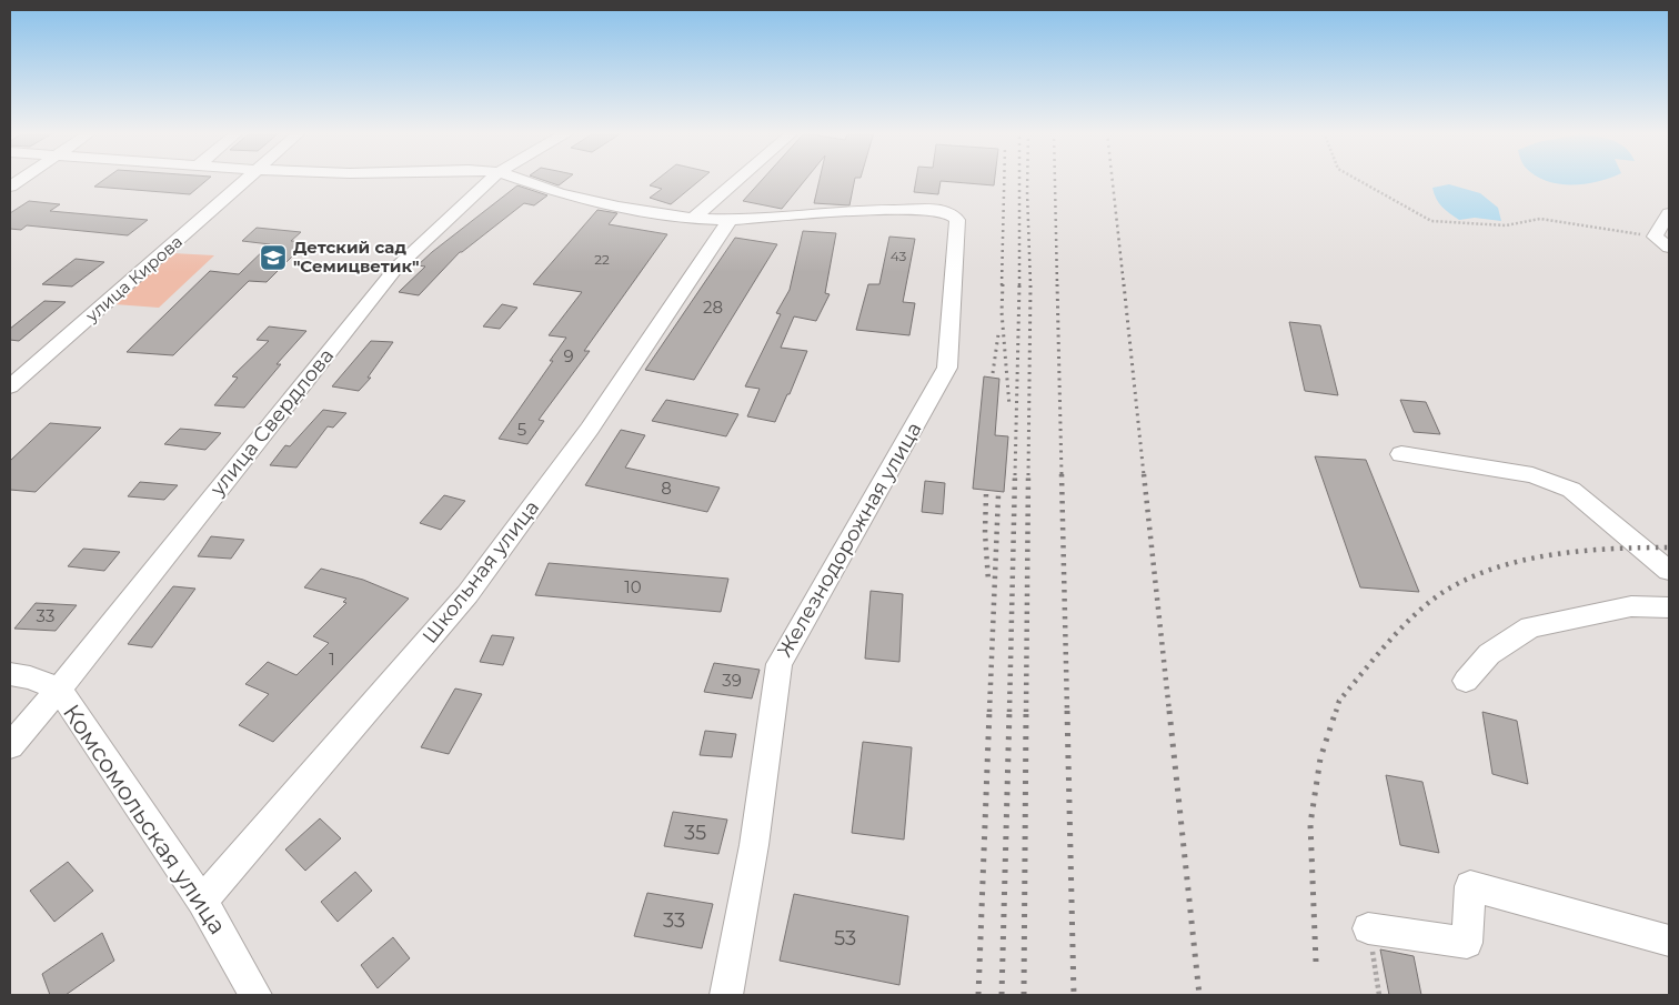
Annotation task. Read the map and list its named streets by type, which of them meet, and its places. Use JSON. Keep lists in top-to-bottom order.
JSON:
{
  "streets": {
    "street": [
      "улица Кирова",
      "улица Свердлова",
      "Железнодорожная улица",
      "Школьная улица",
      "Комсомольская улица"
    ]
  },
  "crossings": [
    ["улица Свердлова", "Комсомольская улица"],
    ["Железнодорожная улица", "Школьная улица"],
    ["Школьная улица", "Комсомольская улица"]
  ],
  "places": {
    "school or university": ["Детский сад \"Семицветик\""]
  },
  "house_numbers": [
    "43",
    "22",
    "28",
    "9",
    "5",
    "8",
    "10",
    "33",
    "1",
    "39",
    "35",
    "33",
    "53"
  ]
}
